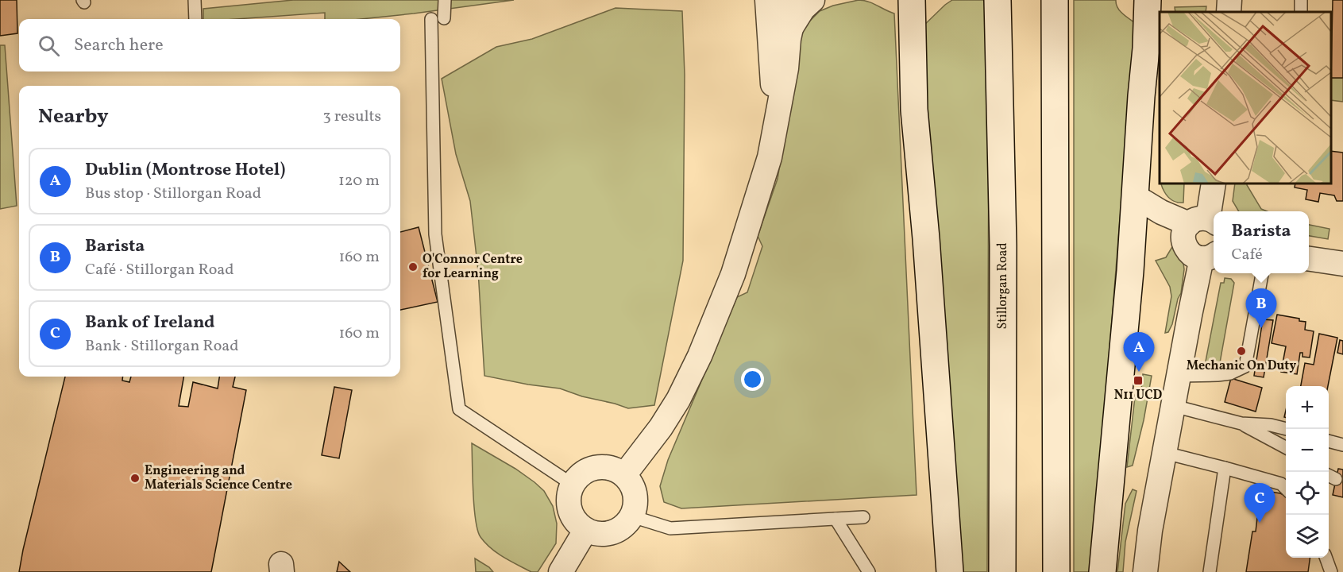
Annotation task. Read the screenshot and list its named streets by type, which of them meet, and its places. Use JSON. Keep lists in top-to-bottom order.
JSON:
{
  "streets": {
    "main road": ["Stillorgan Road"]
  },
  "places": {
    "other": ["O'Connor Centre for Learning", "Mechanic On Duty", "Engineering and Materials Science Centre"],
    "transit": ["N11 UCD"]
  },
  "page": {
    "search": "Search here",
    "heading": ["Nearby", "3 results"],
    "list": [
      {
        "mark": "A",
        "name": "Dublin (Montrose Hotel)",
        "note": "Bus stop · Stillorgan Road",
        "value": "120 m"
      },
      {
        "mark": "B",
        "name": "Barista",
        "note": "Café · Stillorgan Road",
        "value": "160 m"
      },
      {
        "mark": "C",
        "name": "Bank of Ireland",
        "note": "Bank · Stillorgan Road",
        "value": "160 m"
      }
    ],
    "popup": ["Barista", "Café"],
    "pins": ["B", "A", "C"],
    "map_buttons": ["+", "−"]
  }
}
